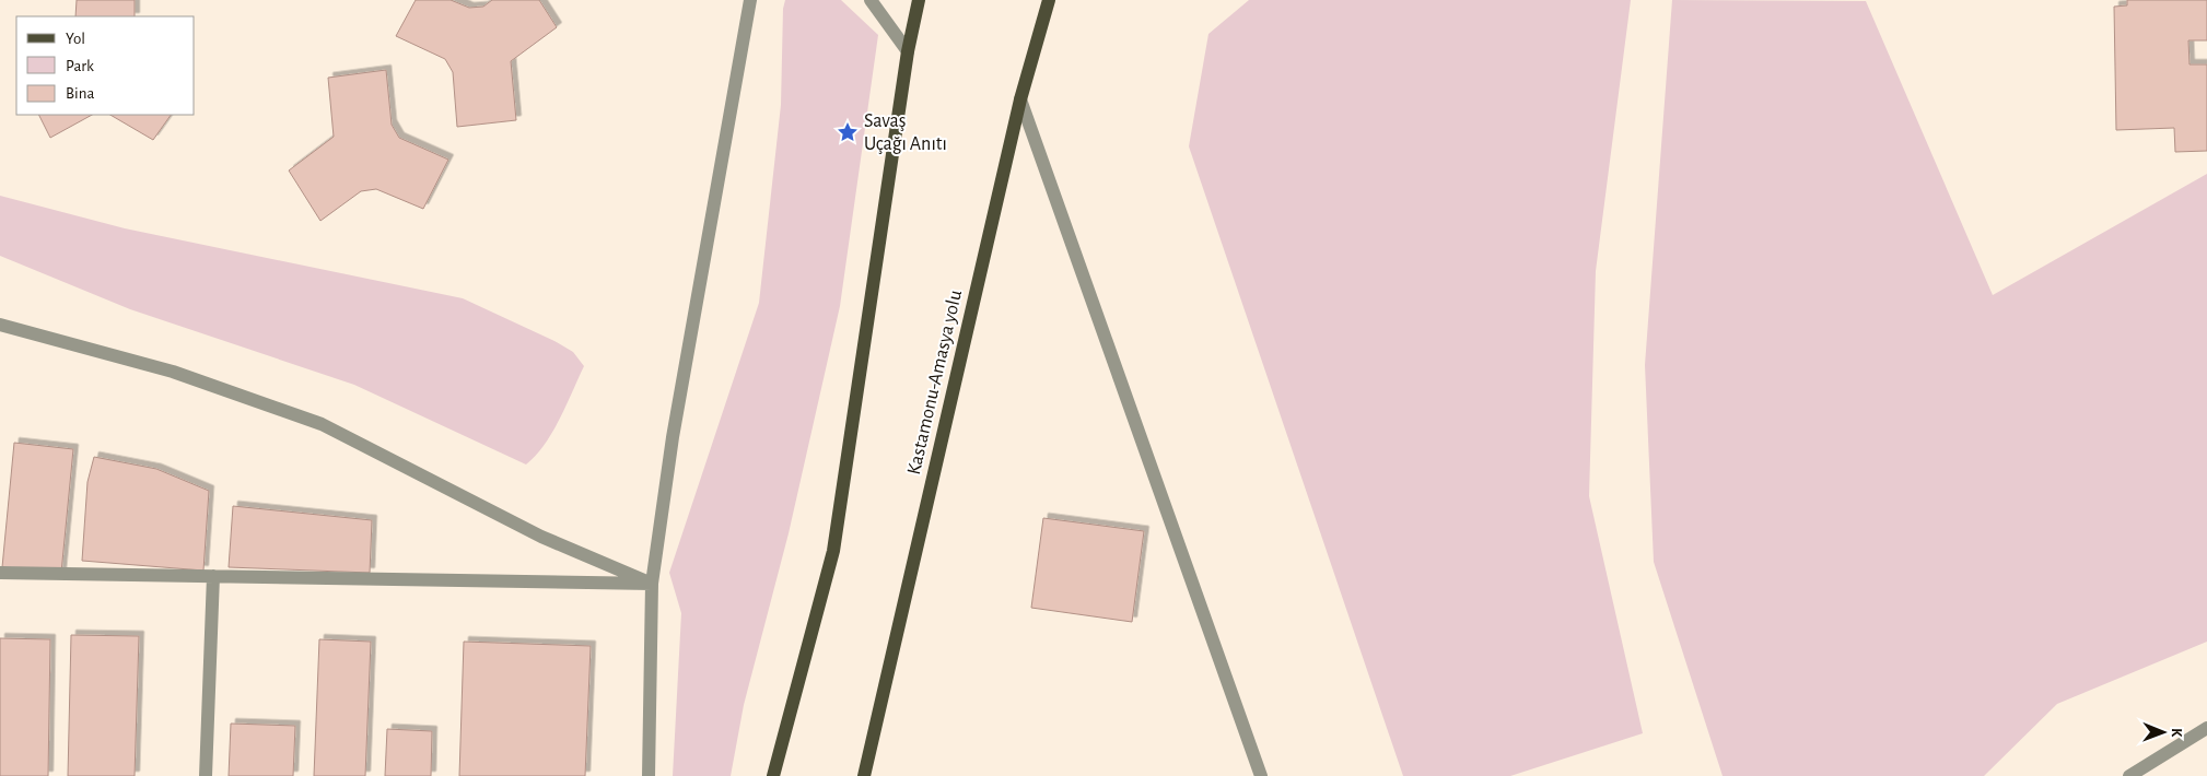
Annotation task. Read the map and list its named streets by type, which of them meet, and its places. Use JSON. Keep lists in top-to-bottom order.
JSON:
{
  "streets": {
    "main road": ["Kastamonu-Amasya yolu"]
  },
  "places": {
    "place": ["Savaş Uçağı Anıtı"]
  },
  "legend": ["Yol", "Park", "Bina"],
  "north": "right"
}
